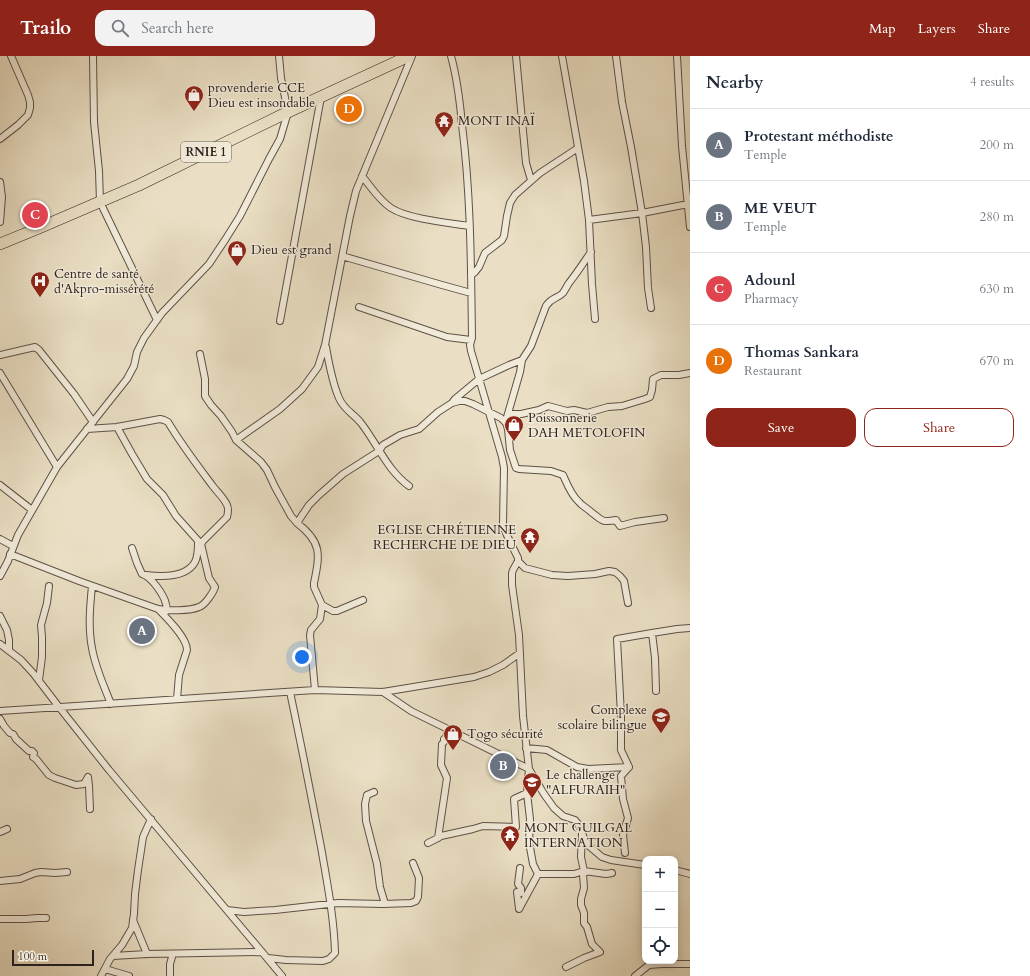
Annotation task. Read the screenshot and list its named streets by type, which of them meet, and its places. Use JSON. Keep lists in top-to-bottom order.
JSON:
{
  "streets": {
    "highway": ["RNIE 1"]
  },
  "places": {
    "shop": [
      "provenderie CCE Dieu est insondable",
      "Dieu est grand",
      "Poissonnerie DAH METOLOFIN",
      "Togo sécurité"
    ],
    "temple": ["MONT INAÏ", "EGLISE CHRÉTIENNE RECHERCHE DE DIEU", "MONT GUILGAL INTERNATION"],
    "hospital": ["Centre de santé d'Akpro-missérété"],
    "school or university": ["Complexe scolaire bilingue", "Le challenge \"ALFURAIH\""]
  },
  "scale_bar": "100 m",
  "page": {
    "header": "Trailo",
    "search": "Search here",
    "nav": ["Map", "Layers", "Share"],
    "heading": ["Nearby", "4 results"],
    "pins": [
      "D",
      "C",
      "A",
      "B"
    ],
    "list": [
      {
        "mark": "A",
        "name": "Protestant méthodiste",
        "note": "Temple",
        "value": "200 m"
      },
      {
        "mark": "B",
        "name": "ME VEUT",
        "note": "Temple",
        "value": "280 m"
      },
      {
        "mark": "C",
        "name": "Adounl",
        "note": "Pharmacy",
        "value": "630 m"
      },
      {
        "mark": "D",
        "name": "Thomas Sankara",
        "note": "Restaurant",
        "value": "670 m"
      }
    ],
    "buttons": ["Save", "Share"],
    "map_buttons": ["+", "−"],
    "scale": "100 m"
  }
}
